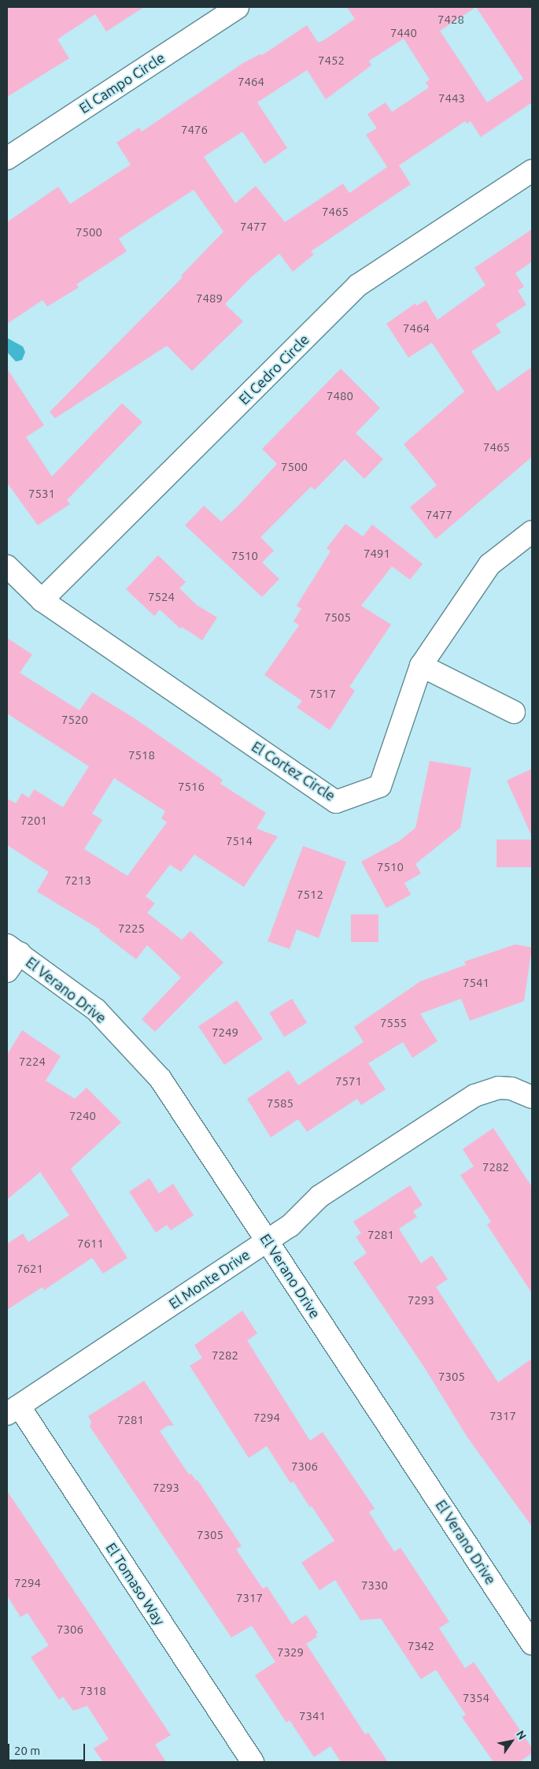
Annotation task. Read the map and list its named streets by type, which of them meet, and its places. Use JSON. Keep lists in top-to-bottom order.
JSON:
{
  "streets": {
    "street": [
      "El Campo Circle",
      "El Cedro Circle",
      "El Cortez Circle",
      "El Verano Drive",
      "El Monte Drive",
      "El Tomaso Way"
    ]
  },
  "crossings": [
    ["El Cedro Circle", "El Cortez Circle"],
    ["El Verano Drive", "El Monte Drive"],
    ["El Monte Drive", "El Tomaso Way"]
  ],
  "house_numbers": [
    "7428",
    "7440",
    "7452",
    "7464",
    "7443",
    "7476",
    "7465",
    "7477",
    "7500",
    "7489",
    "7464",
    "7480",
    "7465",
    "7500",
    "7531",
    "7477",
    "7491",
    "7510",
    "7524",
    "7505",
    "7517",
    "7520",
    "7518",
    "7516",
    "7201",
    "7514",
    "7510",
    "7213",
    "7512",
    "7225",
    "7541",
    "7555",
    "7249",
    "7224",
    "7571",
    "7585",
    "7240",
    "7282",
    "7281",
    "7611",
    "7621",
    "7293",
    "7282",
    "7305",
    "7317",
    "7294",
    "7281",
    "7306",
    "7293",
    "7305",
    "7294",
    "7330",
    "7317",
    "7306",
    "7342",
    "7329",
    "7318",
    "7354",
    "7341"
  ],
  "scale_bar": "20 m",
  "north": "top right"
}
